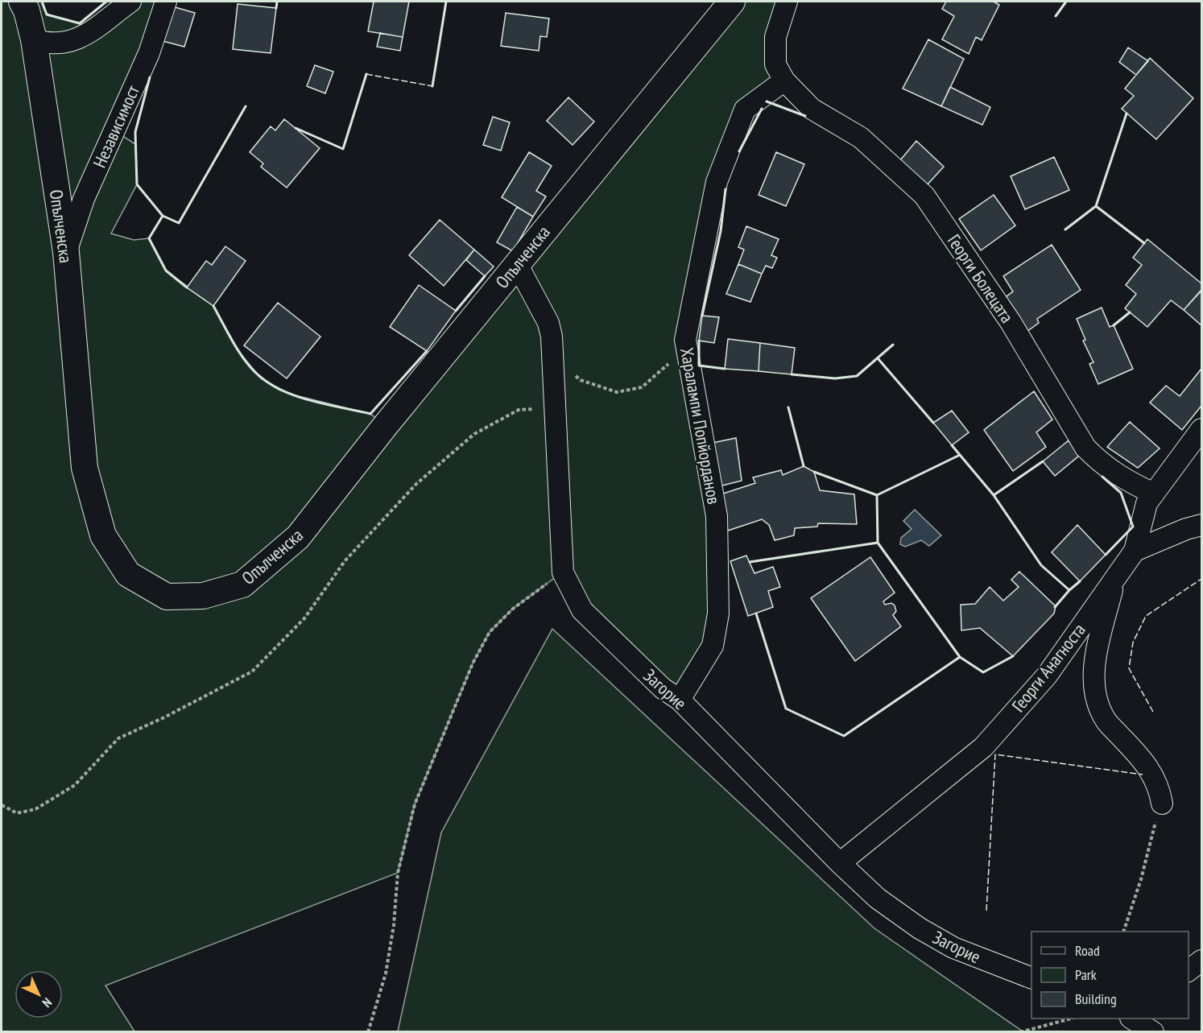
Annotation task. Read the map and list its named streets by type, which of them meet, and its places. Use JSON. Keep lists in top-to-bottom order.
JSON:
{
  "streets": {
    "street": [
      "Независимост",
      "Опълченска",
      "Георги Болецата",
      "Харалампи Попйорданов",
      "Георги Анагноста",
      "Загорие"
    ]
  },
  "crossings": [
    ["Независимост", "Опълченска"],
    ["Опълченска", "Загорие"],
    ["Георги Болецата", "Харалампи Попйорданов"],
    ["Георги Болецата", "Георги Анагноста"],
    ["Харалампи Попйорданов", "Загорие"],
    ["Георги Анагноста", "Загорие"]
  ],
  "legend": ["Road", "Park", "Building"],
  "north": "bottom right"
}
